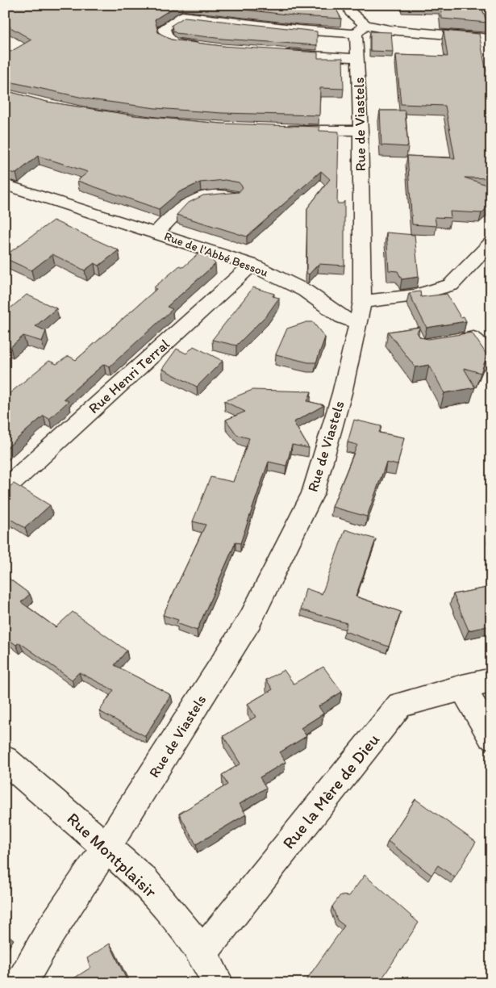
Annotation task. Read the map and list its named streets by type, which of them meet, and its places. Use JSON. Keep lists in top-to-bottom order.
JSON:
{
  "streets": {
    "street": [
      "Rue de Viastels",
      "Rue de l'Abbé Bessou",
      "Rue Henri Terral",
      "Rue la Mère de Dieu",
      "Rue Montplaisir"
    ]
  },
  "crossings": [
    ["Rue de Viastels", "Rue de l'Abbé Bessou"],
    ["Rue de Viastels", "Rue Montplaisir"],
    ["Rue de l'Abbé Bessou", "Rue Henri Terral"],
    ["Rue la Mère de Dieu", "Rue Montplaisir"]
  ]
}
